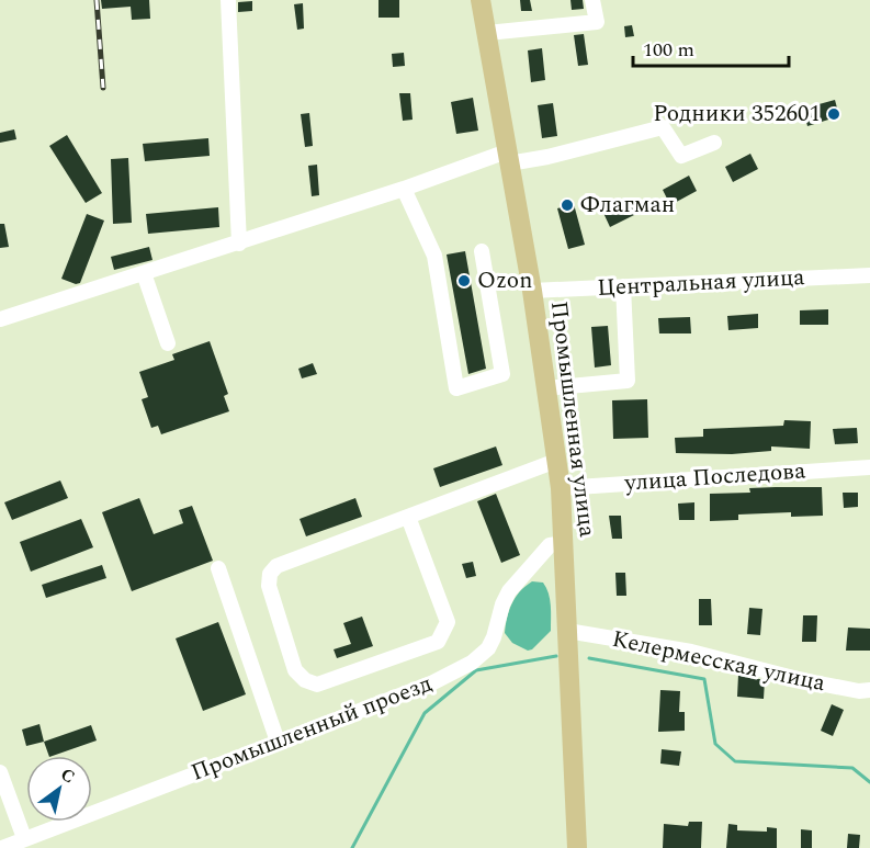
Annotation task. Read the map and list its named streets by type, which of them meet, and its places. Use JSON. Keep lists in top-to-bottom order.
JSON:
{
  "streets": {
    "main road": ["Промышленная улица"],
    "street": [
      "Центральная улица",
      "улица Последова",
      "Келермесская улица",
      "Промышленный проезд"
    ]
  },
  "crossings": [
    ["Центральная улица", "Промышленная улица"],
    ["Промышленная улица", "улица Последова"],
    ["Промышленная улица", "Келермесская улица"],
    ["Промышленная улица", "Промышленный проезд"]
  ],
  "places": ["Родники 352601", "Флагман", "Ozon"],
  "scale_bar": "100 m",
  "north": "top right"
}
